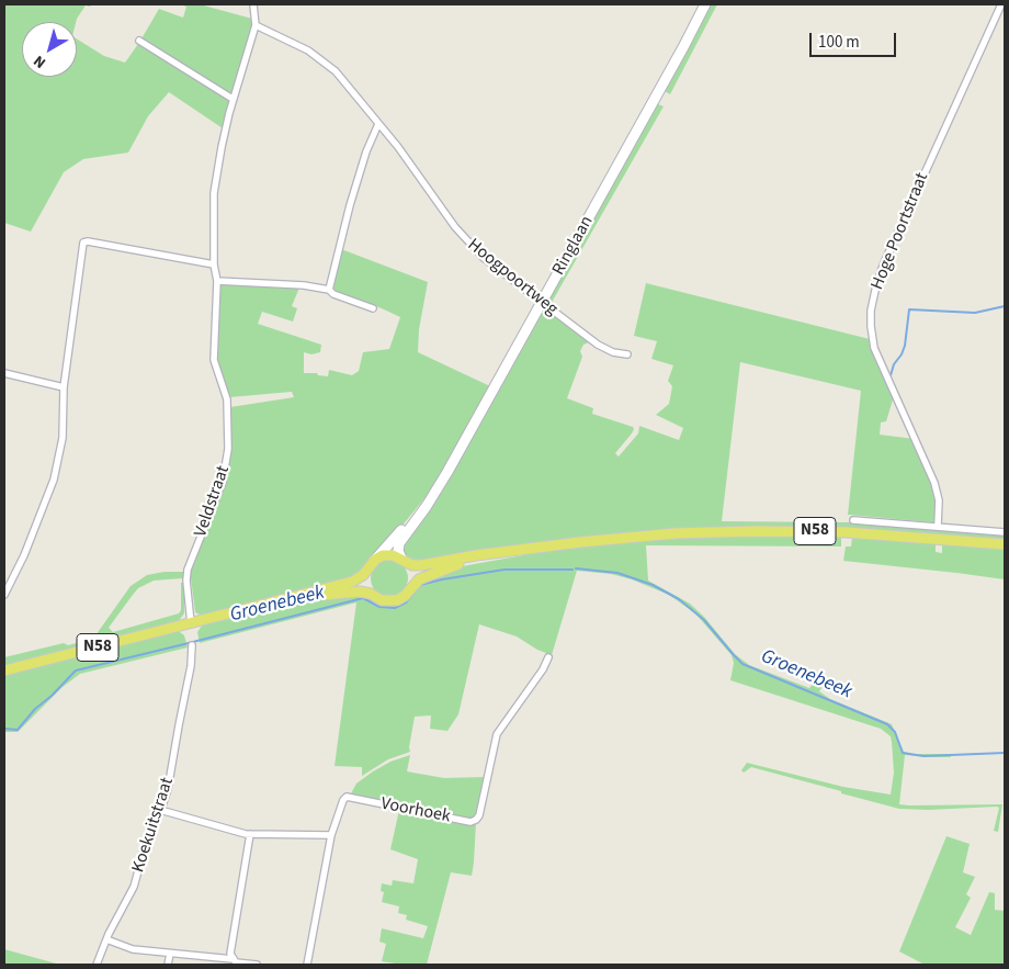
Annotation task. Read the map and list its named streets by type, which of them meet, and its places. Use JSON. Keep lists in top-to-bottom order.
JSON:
{
  "streets": {
    "main road": ["Ringlaan", "N58"],
    "street": [
      "Hoge Poortstraat",
      "Hoogpoortweg",
      "Veldstraat",
      "Voorhoek",
      "Koekuitstraat"
    ]
  },
  "crossings": [
    ["Ringlaan", "Hoogpoortweg"],
    ["Ringlaan", "N58"],
    ["Hoogpoortweg", "Veldstraat"],
    ["Veldstraat", "N58"]
  ],
  "water": ["Groenebeek"],
  "scale_bar": "100 m",
  "north": "bottom left"
}
